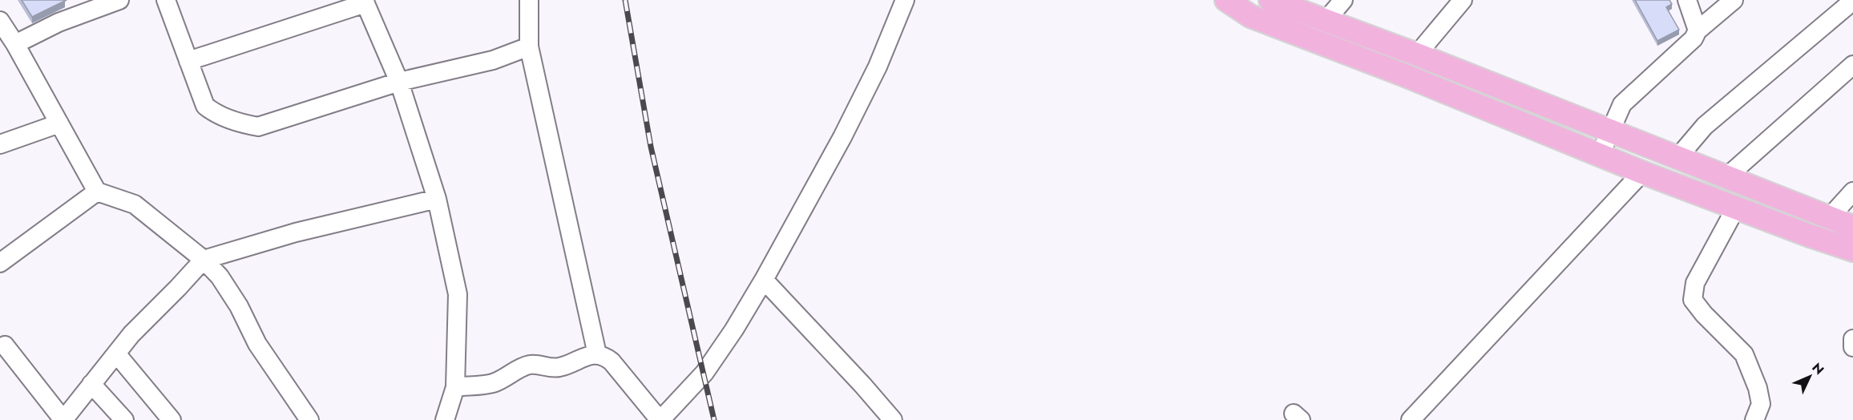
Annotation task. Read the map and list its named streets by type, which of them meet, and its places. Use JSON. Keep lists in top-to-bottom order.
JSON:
{
  "north": "top right"
}
